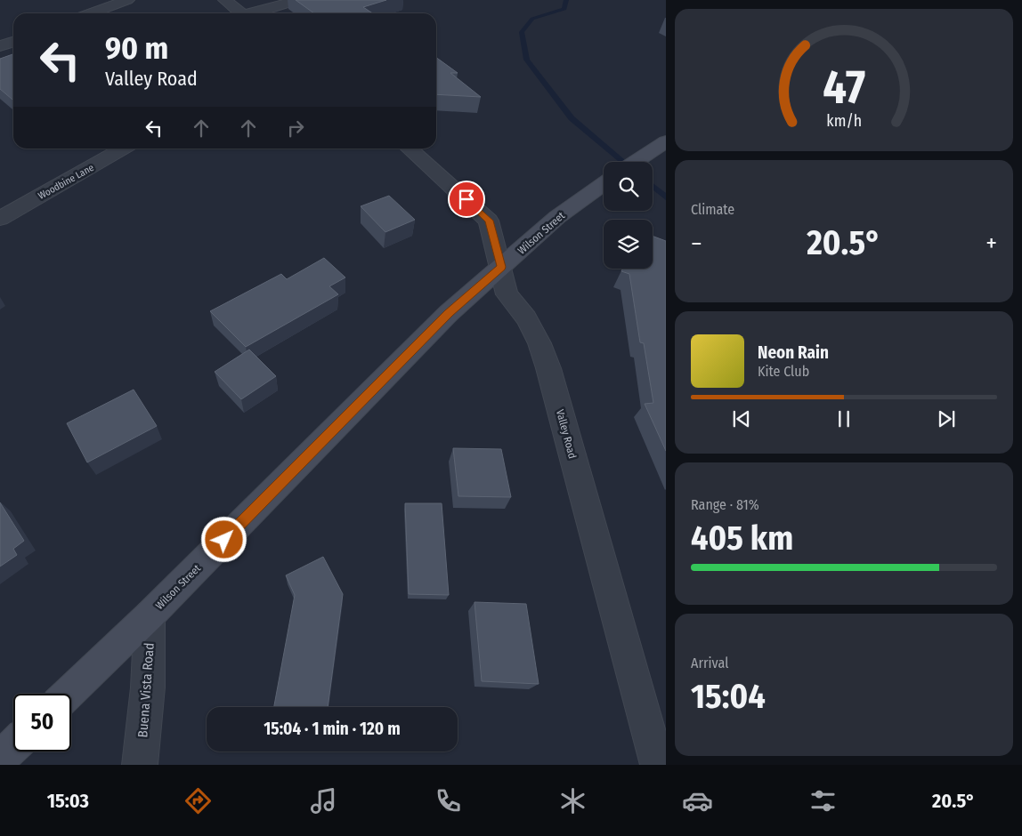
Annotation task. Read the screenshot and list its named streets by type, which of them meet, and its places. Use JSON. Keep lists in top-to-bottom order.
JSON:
{
  "streets": {
    "main road": ["Wilson Street"],
    "street": ["Woodbine Lane", "Valley Road", "Buena Vista Road"]
  },
  "crossings": [
    ["Wilson Street", "Valley Road"],
    ["Wilson Street", "Buena Vista Road"]
  ],
  "page": {
    "turn": ["90 m", "Valley Road"],
    "tile": [
      "Climate",
      ["Range · 81%", "405 km"],
      ["Arrival", "15:04"]
    ],
    "heat": ["−", "20.5°", "+"],
    "song": ["Neon Rain", "Kite Club"],
    "limit": "50",
    "trip": "15:04 · 1 min · 120 m",
    "tabs": ["15:03", "20.5°"],
    "gauge": ["47", "km/h"]
  }
}
